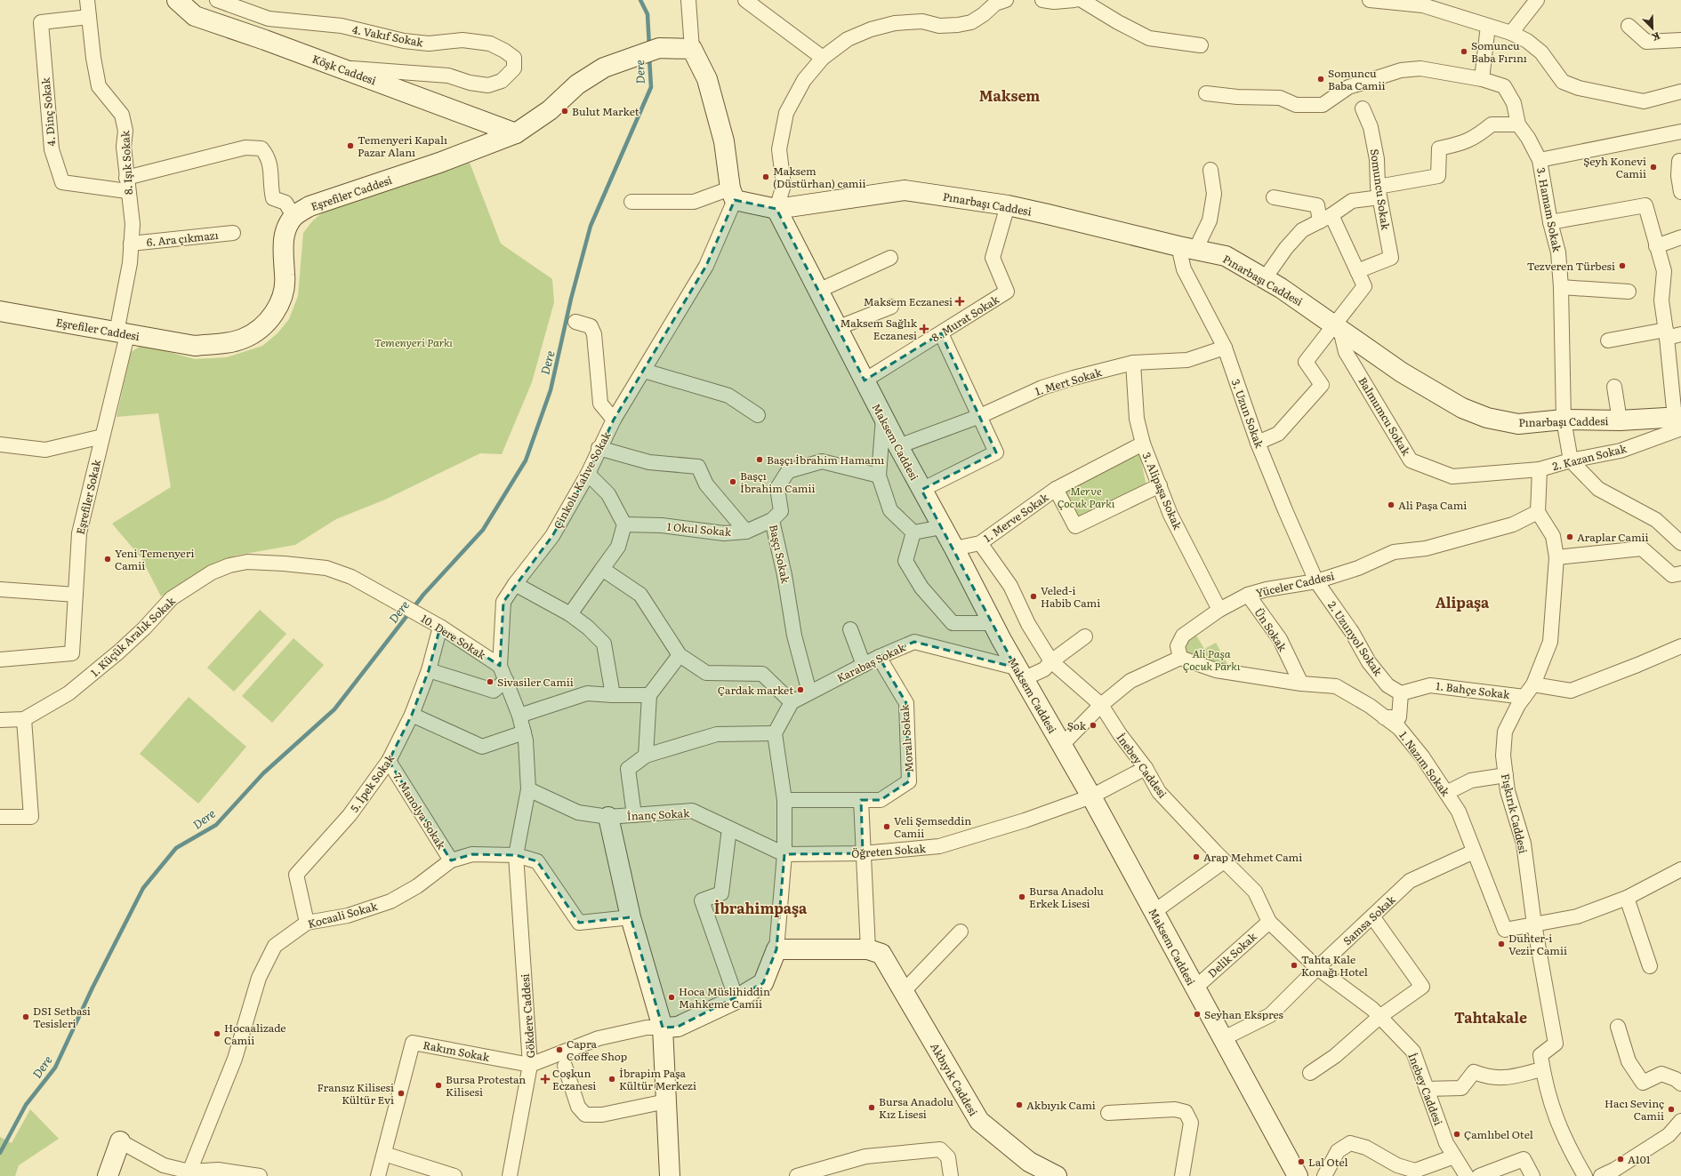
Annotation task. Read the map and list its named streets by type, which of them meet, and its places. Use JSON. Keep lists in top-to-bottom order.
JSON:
{
  "streets": {
    "main road": [
      "Köşk Caddesi",
      "Eşrefiler Caddesi",
      "Pınarbaşı Caddesi",
      "Maksem Caddesi",
      "Akbıyık Caddesi"
    ],
    "street": [
      "4. Vakıf Sokak",
      "4. Dinç Sokak",
      "8. Işık Sokak",
      "Somuncu Sokak",
      "3. Hamam Sokak",
      "6. Ara çıkmazı",
      "8. Murat Sokak",
      "1. Mert Sokak",
      "3. Uzun Sokak",
      "Balmumcu Sokak",
      "2. Kazan Sokak",
      "Çinkolu Kahve Sokak",
      "3. Alipaşa Sokak",
      "Eşrefiler Sokak",
      "1. Merve Sokak",
      "1 Okul Sokak",
      "Başçı Sokak",
      "Yüceler Caddesi",
      "Ün Sokak",
      "1. Küçük Aralık Sokak",
      "10. Dere Sokak",
      "2. Uzunyol Sokak",
      "Karabaş Sokak",
      "1. Bahçe Sokak",
      "Moralı Sokak",
      "1. Nazım Sokak",
      "İnebey Caddesi",
      "5. İpek Sokak",
      "7. Manolya Sokak",
      "Fışkırık Caddesi",
      "İnanç Sokak",
      "Öğreten Sokak",
      "Kocaali Sokak",
      "Samsa Sokak",
      "Delik Sokak",
      "Gökdere Caddesi",
      "Rakım Sokak"
    ]
  },
  "crossings": [
    ["4. Vakıf Sokak", "Köşk Caddesi"],
    ["Köşk Caddesi", "Eşrefiler Caddesi"],
    ["4. Dinç Sokak", "8. Işık Sokak"],
    ["8. Işık Sokak", "Eşrefiler Caddesi"],
    ["8. Işık Sokak", "6. Ara çıkmazı"],
    ["8. Işık Sokak", "Eşrefiler Sokak"],
    ["Eşrefiler Caddesi", "Eşrefiler Sokak"],
    ["Pınarbaşı Caddesi", "3. Hamam Sokak"],
    ["Pınarbaşı Caddesi", "8. Murat Sokak"],
    ["Pınarbaşı Caddesi", "3. Uzun Sokak"],
    ["Pınarbaşı Caddesi", "Balmumcu Sokak"],
    ["Pınarbaşı Caddesi", "Maksem Caddesi"],
    ["Pınarbaşı Caddesi", "2. Kazan Sokak"],
    ["3. Hamam Sokak", "2. Kazan Sokak"],
    ["8. Murat Sokak", "Maksem Caddesi"],
    ["1. Mert Sokak", "3. Uzun Sokak"],
    ["1. Mert Sokak", "Maksem Caddesi"],
    ["1. Mert Sokak", "3. Alipaşa Sokak"],
    ["3. Uzun Sokak", "Yüceler Caddesi"],
    ["3. Uzun Sokak", "2. Uzunyol Sokak"],
    ["Balmumcu Sokak", "2. Kazan Sokak"],
    ["Maksem Caddesi", "1. Merve Sokak"],
    ["Maksem Caddesi", "Karabaş Sokak"],
    ["Maksem Caddesi", "Öğreten Sokak"],
    ["Maksem Caddesi", "Samsa Sokak"],
    ["Maksem Caddesi", "Delik Sokak"],
    ["2. Kazan Sokak", "Yüceler Caddesi"],
    ["2. Kazan Sokak", "Fışkırık Caddesi"],
    ["Çinkolu Kahve Sokak", "10. Dere Sokak"],
    ["Çinkolu Kahve Sokak", "İnanç Sokak"],
    ["Çinkolu Kahve Sokak", "Kocaali Sokak"],
    ["Çinkolu Kahve Sokak", "Gökdere Caddesi"],
    ["3. Alipaşa Sokak", "1. Merve Sokak"],
    ["3. Alipaşa Sokak", "Yüceler Caddesi"],
    ["1. Merve Sokak", "İnebey Caddesi"],
    ["1 Okul Sokak", "Başçı Sokak"],
    ["Başçı Sokak", "Karabaş Sokak"],
    ["Yüceler Caddesi", "Ün Sokak"],
    ["Yüceler Caddesi", "2. Uzunyol Sokak"],
    ["Yüceler Caddesi", "1. Nazım Sokak"],
    ["Yüceler Caddesi", "Fışkırık Caddesi"],
    ["Ün Sokak", "1. Nazım Sokak"],
    ["1. Küçük Aralık Sokak", "10. Dere Sokak"],
    ["10. Dere Sokak", "5. İpek Sokak"],
    ["2. Uzunyol Sokak", "1. Bahçe Sokak"],
    ["Karabaş Sokak", "Moralı Sokak"],
    ["1. Bahçe Sokak", "Fışkırık Caddesi"],
    ["1. Nazım Sokak", "Fışkırık Caddesi"],
    ["1. Nazım Sokak", "Samsa Sokak"],
    ["İnebey Caddesi", "Öğreten Sokak"],
    ["İnebey Caddesi", "Samsa Sokak"],
    ["İnebey Caddesi", "Delik Sokak"],
    ["5. İpek Sokak", "7. Manolya Sokak"],
    ["5. İpek Sokak", "Kocaali Sokak"],
    ["7. Manolya Sokak", "Kocaali Sokak"],
    ["İnanç Sokak", "Öğreten Sokak"],
    ["Kocaali Sokak", "Gökdere Caddesi"],
    ["Gökdere Caddesi", "Rakım Sokak"]
  ],
  "districts": [
    "Maksem",
    "Alipaşa",
    "İbrahimpaşa",
    "Tahtakale"
  ],
  "water": ["Dere"],
  "parks": ["Temenyeri Parkı", "Merve Çocuk Parkı", "Ali Paşa Çocuk Parkı"],
  "places": {
    "other": [
      "Somuncu Baba Fırını",
      "Somuncu Baba Camii",
      "Bulut Market",
      "Temenyeri Kapalı Pazar Alanı",
      "Şeyh Konevi Camii",
      "Maksem (Düstürhan) camii",
      "Tezveren Türbesi",
      "Başçı İbrahim Hamamı",
      "Başçı İbrahim Camii",
      "Ali Paşa Cami",
      "Araplar Camii",
      "Yeni Temenyeri Camii",
      "Veled-i Habib Cami",
      "Sivasiler Camii",
      "Çardak market",
      "Şok",
      "Veli Şemseddin Camii",
      "Arap Mehmet Cami",
      "Bursa Anadolu Erkek Lisesi",
      "Duhter-i Vezir Camii",
      "Tahta Kale Konağı Hotel",
      "Hoca Müslihiddin Mahkeme Camii",
      "Seyhan Ekspres",
      "DSI Setbasi Tesisleri",
      "Hocaalizade Camii",
      "Capra Coffee Shop",
      "İbrapim Paşa Kültür Merkezi",
      "Bursa Protestan Kilisesi",
      "Fransız Kilisesi Kültür Evi",
      "Akbıyık Cami",
      "Bursa Anadolu Kız Lisesi",
      "Hacı Sevinç Camii",
      "Çamlıbel Otel",
      "A101",
      "Lal Otel"
    ],
    "health": ["Maksem Eczanesi", "Maksem Sağlık Eczanesi", "Coşkun Eczanesi"]
  },
  "north": "bottom right"
}
